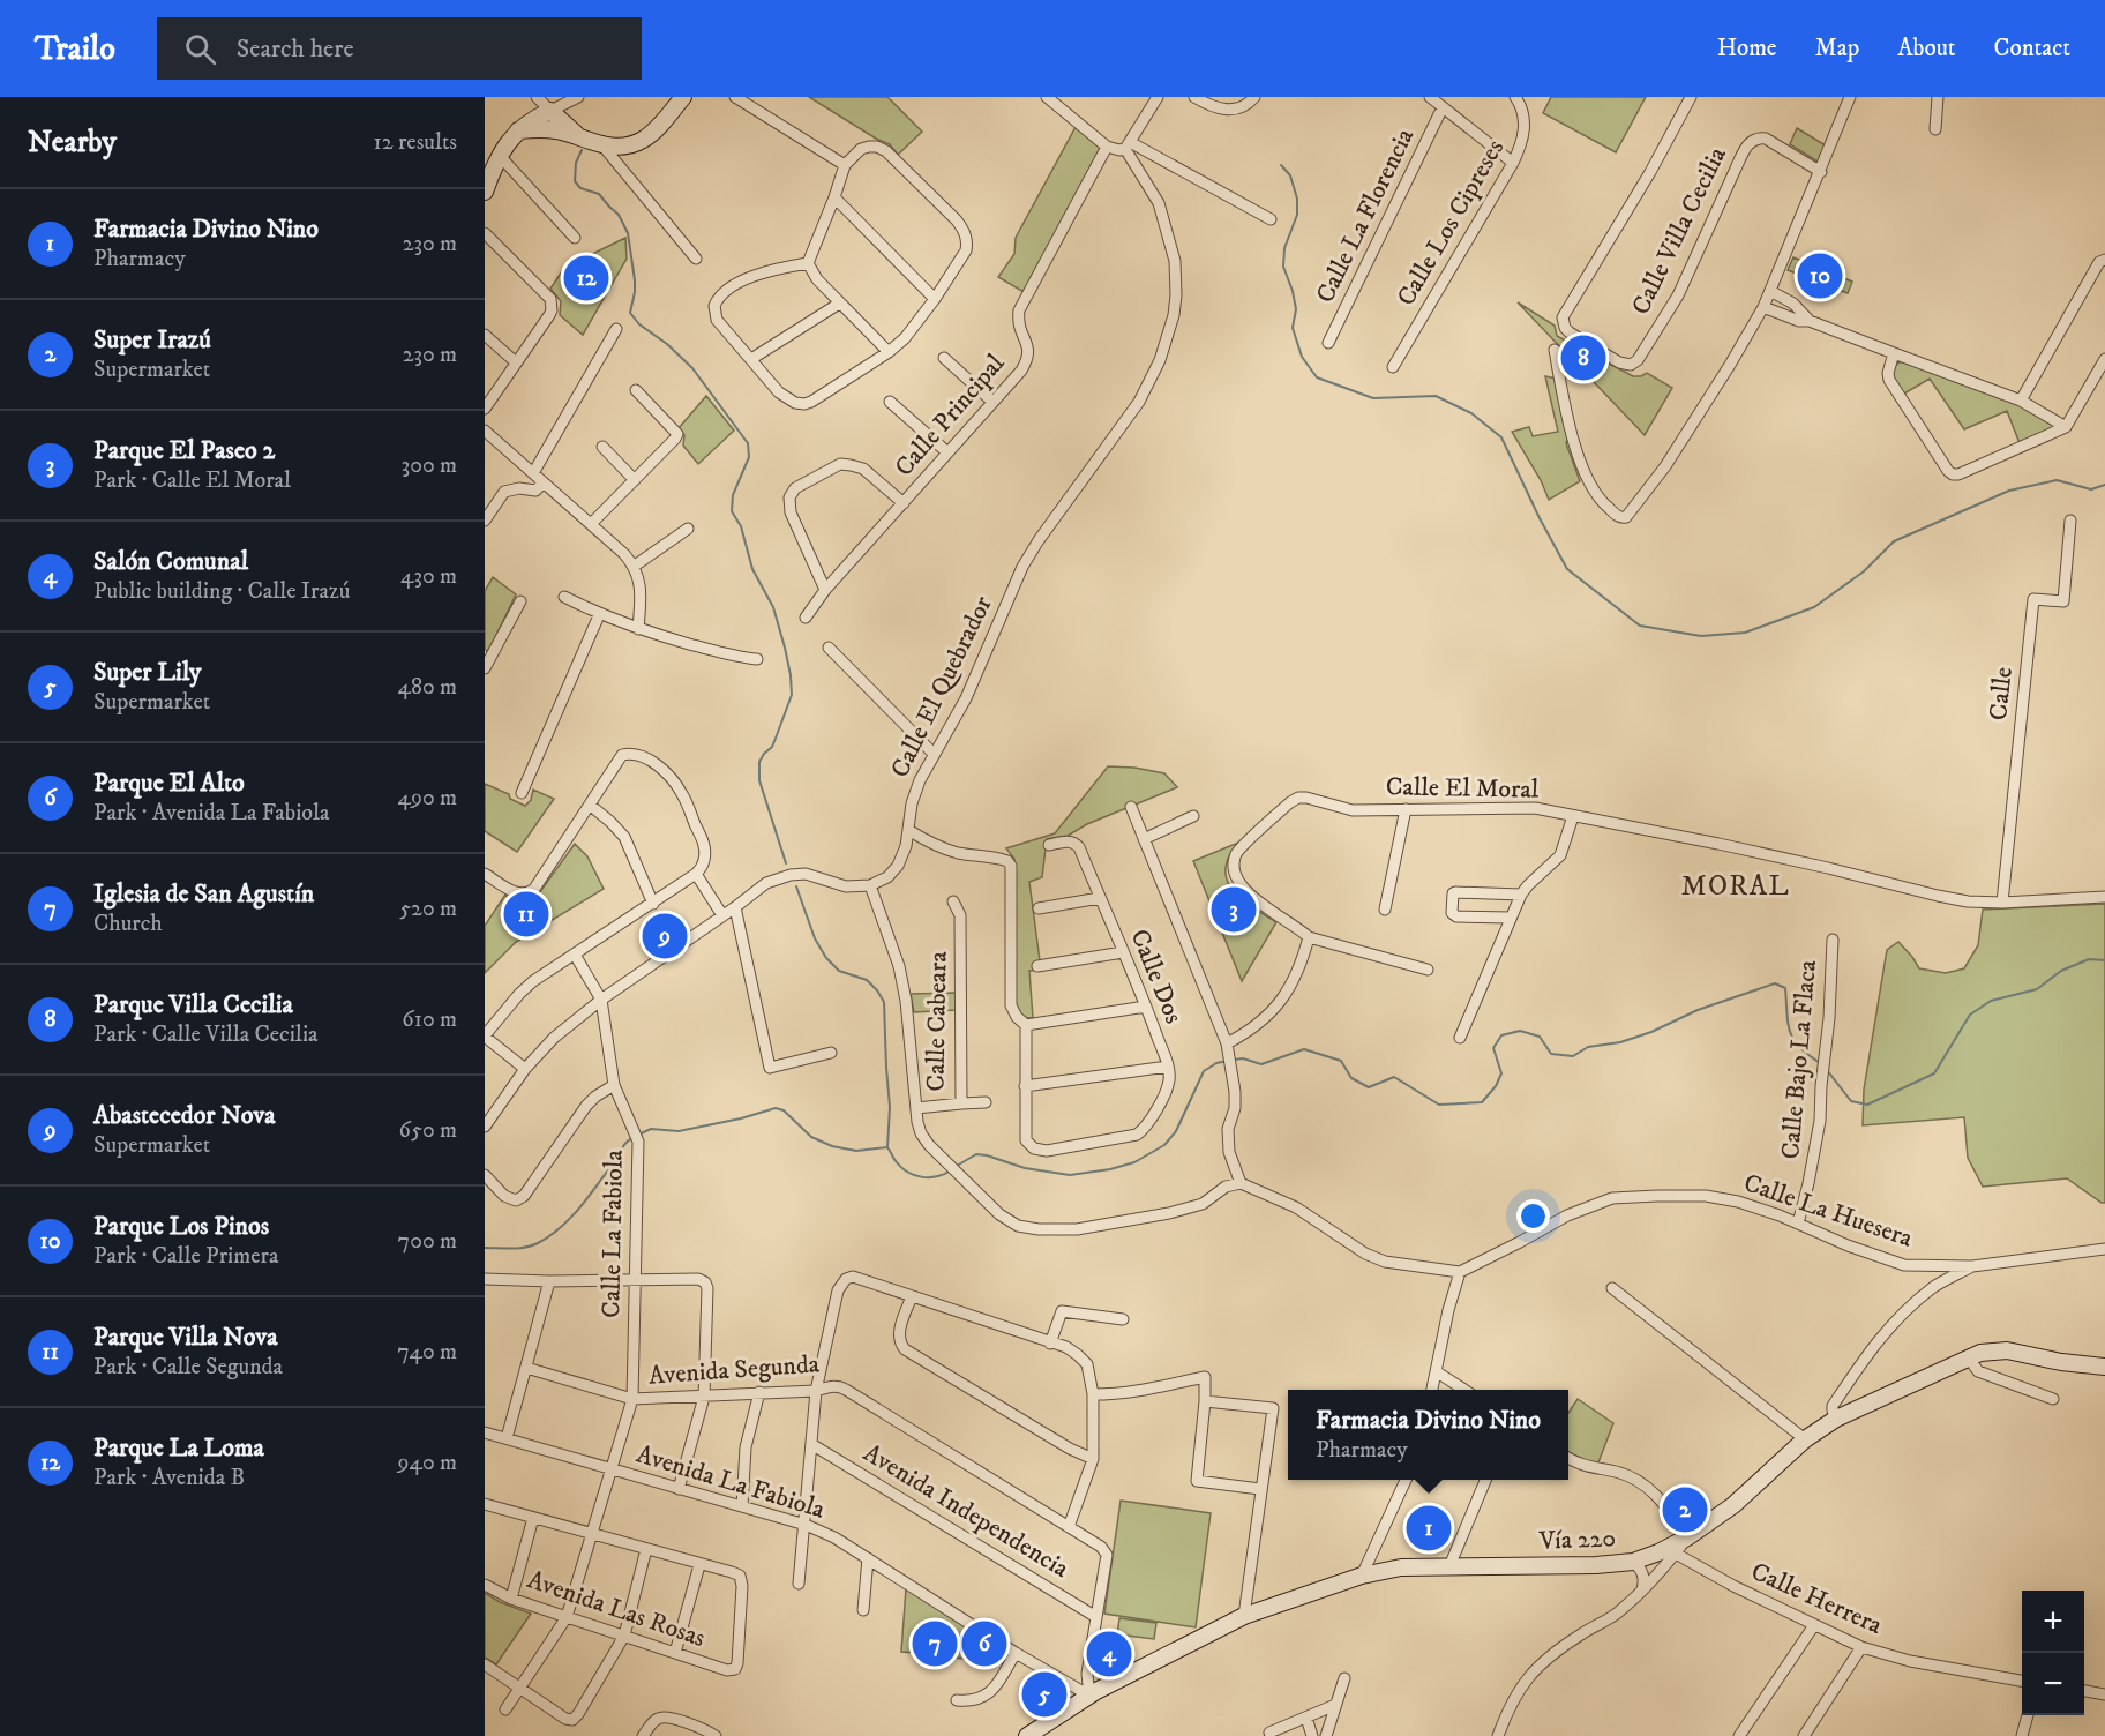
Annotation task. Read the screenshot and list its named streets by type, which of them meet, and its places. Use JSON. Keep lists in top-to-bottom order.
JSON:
{
  "streets": {
    "main road": ["Vía 220"],
    "street": [
      "Calle La Florencia",
      "Calle Los Cipreses",
      "Calle Villa Cecilia",
      "Calle Principal",
      "Calle El Quebrador",
      "Calle",
      "Calle El Moral",
      "Calle Dos",
      "Calle Cabeara",
      "Calle Bajo La Flaca",
      "Calle La Huesera",
      "Calle La Fabiola",
      "Avenida Segunda",
      "Avenida La Fabiola",
      "Avenida Independencia",
      "Calle Herrera",
      "Avenida Las Rosas"
    ]
  },
  "crossings": [
    ["Calle", "Calle El Moral"],
    ["Calle Bajo La Flaca", "Calle La Huesera"],
    ["Calle La Fabiola", "Avenida Segunda"],
    ["Calle La Fabiola", "Avenida La Fabiola"],
    ["Calle La Fabiola", "Avenida Las Rosas"],
    ["Avenida Segunda", "Avenida Independencia"],
    ["Avenida La Fabiola", "Vía 220"]
  ],
  "districts": ["MORAL"],
  "page": {
    "header": "Trailo",
    "search": "Search here",
    "nav": [
      "Home",
      "Map",
      "About",
      "Contact"
    ],
    "heading": ["Nearby", "12 results"],
    "list": [
      {
        "mark": "1",
        "name": "Farmacia Divino Nino",
        "note": "Pharmacy",
        "value": "230 m"
      },
      {
        "mark": "2",
        "name": "Super Irazú",
        "note": "Supermarket",
        "value": "230 m"
      },
      {
        "mark": "3",
        "name": "Parque El Paseo 2",
        "note": "Park · Calle El Moral",
        "value": "300 m"
      },
      {
        "mark": "4",
        "name": "Salón Comunal",
        "note": "Public building · Calle Irazú",
        "value": "430 m"
      },
      {
        "mark": "5",
        "name": "Super Lily",
        "note": "Supermarket",
        "value": "480 m"
      },
      {
        "mark": "6",
        "name": "Parque El Alto",
        "note": "Park · Avenida La Fabiola",
        "value": "490 m"
      },
      {
        "mark": "7",
        "name": "Iglesia de San Agustín",
        "note": "Church",
        "value": "520 m"
      },
      {
        "mark": "8",
        "name": "Parque Villa Cecilia",
        "note": "Park · Calle Villa Cecilia",
        "value": "610 m"
      },
      {
        "mark": "9",
        "name": "Abastecedor Nova",
        "note": "Supermarket",
        "value": "650 m"
      },
      {
        "mark": "10",
        "name": "Parque Los Pinos",
        "note": "Park · Calle Primera",
        "value": "700 m"
      },
      {
        "mark": "11",
        "name": "Parque Villa Nova",
        "note": "Park · Calle Segunda",
        "value": "740 m"
      },
      {
        "mark": "12",
        "name": "Parque La Loma",
        "note": "Park · Avenida B",
        "value": "940 m"
      }
    ],
    "pins": [
      "10",
      "12",
      "8",
      "3",
      "11",
      "9",
      "2",
      "1",
      "6",
      "7",
      "4",
      "5"
    ],
    "popup": ["Farmacia Divino Nino", "Pharmacy"],
    "map_buttons": ["+", "−"]
  }
}
